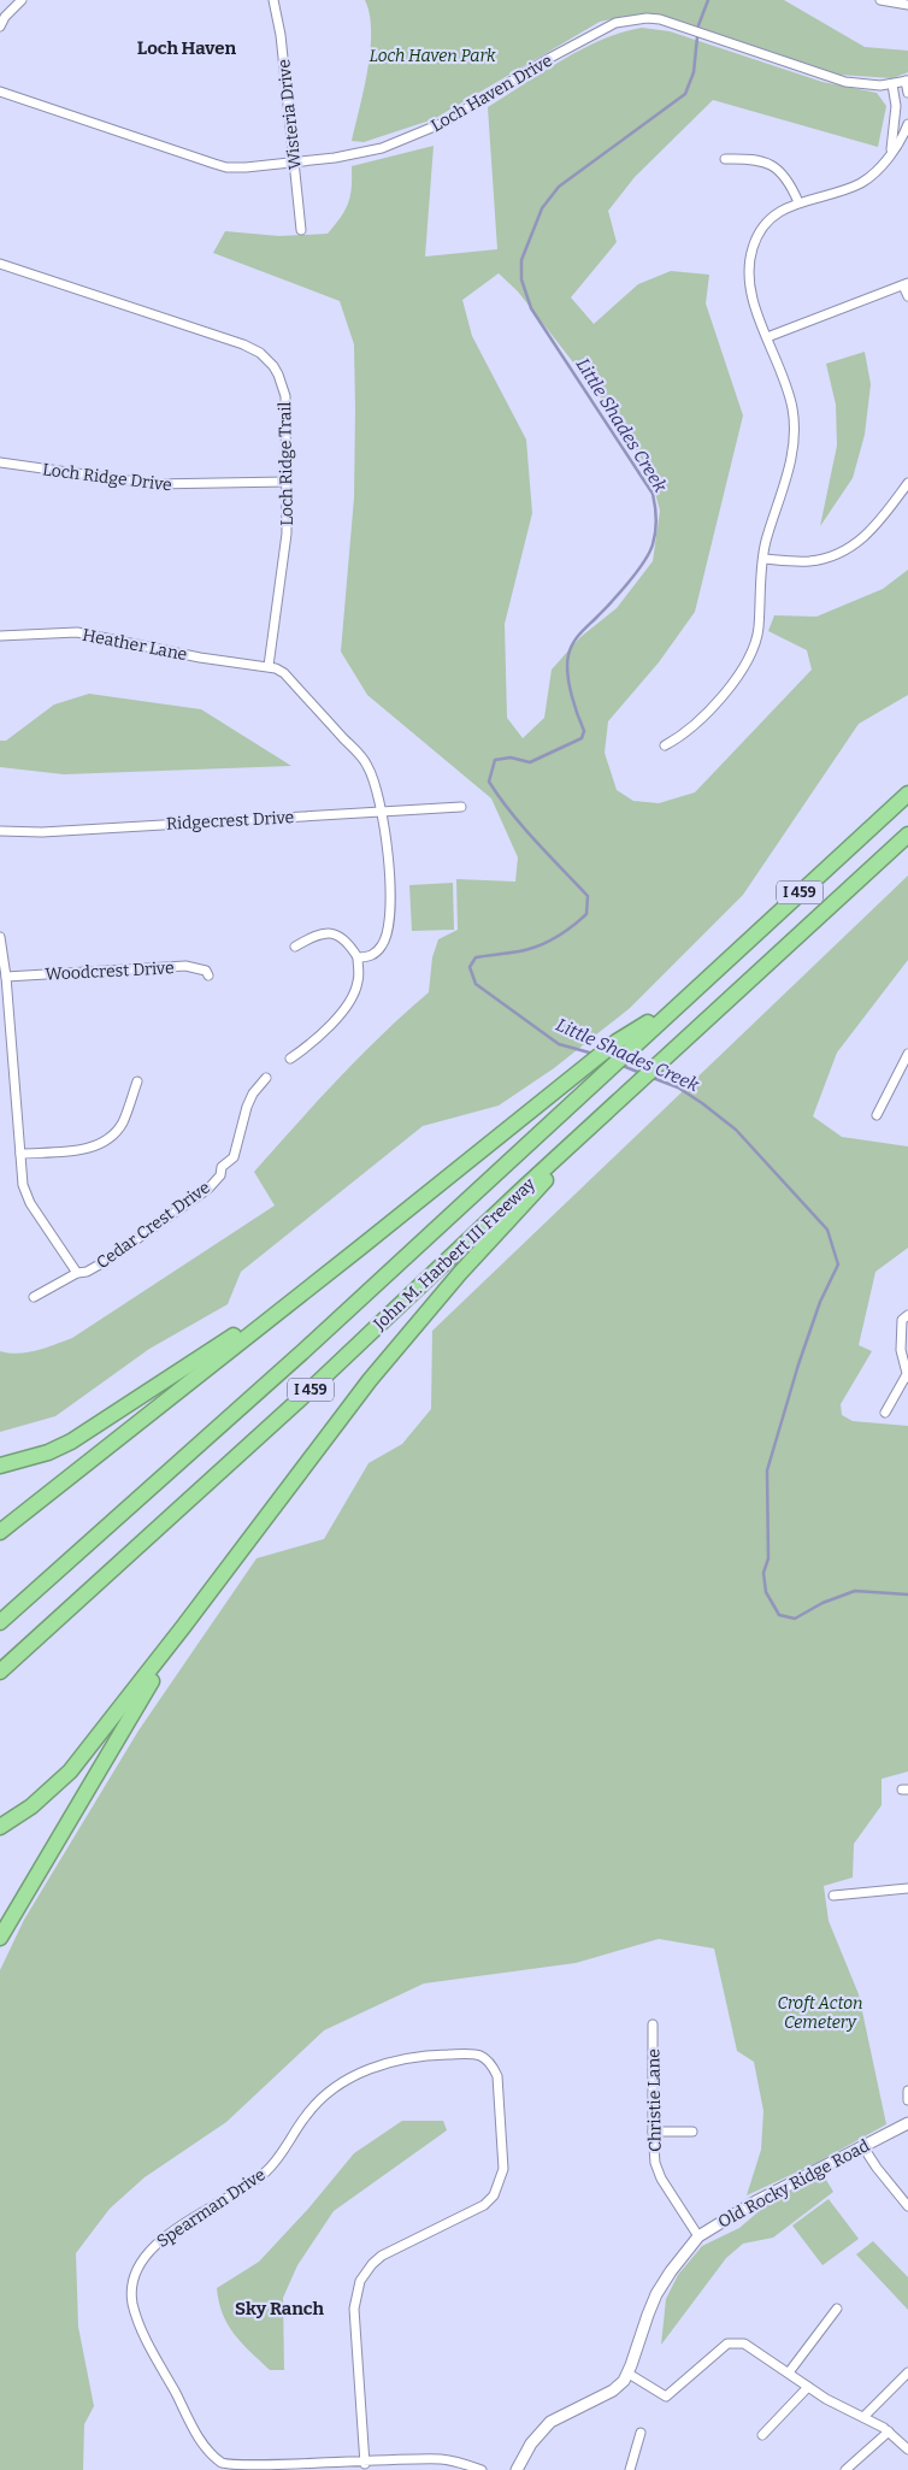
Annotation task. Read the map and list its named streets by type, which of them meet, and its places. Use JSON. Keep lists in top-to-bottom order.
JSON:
{
  "streets": {
    "highway": ["I 459", "John M. Harbert III Freeway"],
    "street": [
      "Loch Haven Drive",
      "Wisteria Drive",
      "Loch Ridge Trail",
      "Loch Ridge Drive",
      "Heather Lane",
      "Ridgecrest Drive",
      "Woodcrest Drive",
      "Cedar Crest Drive",
      "Christie Lane",
      "Old Rocky Ridge Road",
      "Spearman Drive"
    ]
  },
  "crossings": [
    ["Loch Haven Drive", "Wisteria Drive"],
    ["Loch Ridge Trail", "Loch Ridge Drive"],
    ["Loch Ridge Trail", "Heather Lane"],
    ["Woodcrest Drive", "Cedar Crest Drive"],
    ["Christie Lane", "Old Rocky Ridge Road"]
  ],
  "districts": ["Loch Haven", "Sky Ranch"],
  "water": ["Little Shades Creek"],
  "parks": ["Loch Haven Park", "Croft Acton Cemetery"]
}
